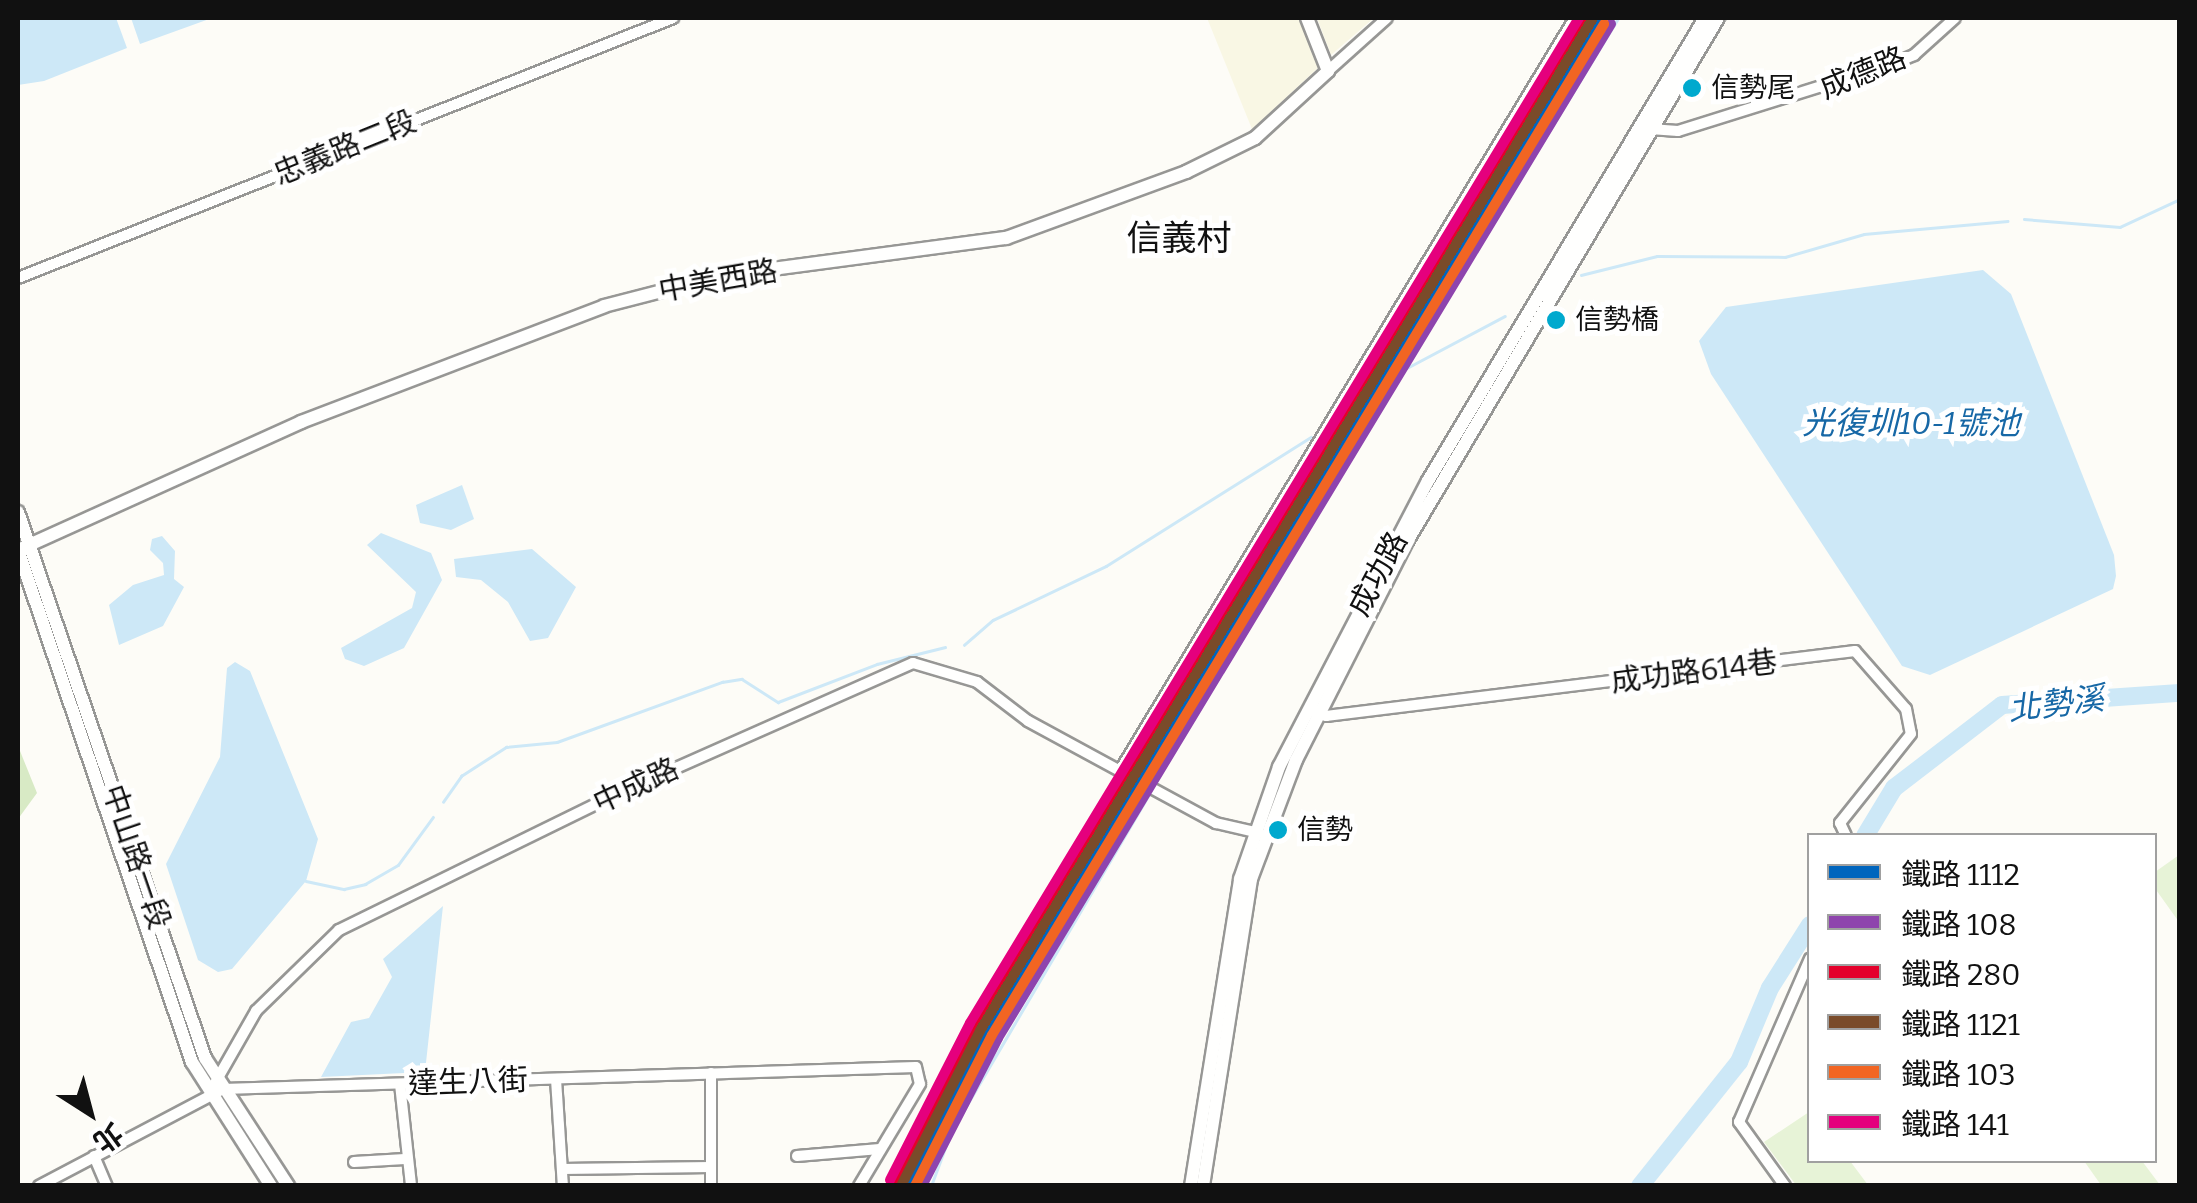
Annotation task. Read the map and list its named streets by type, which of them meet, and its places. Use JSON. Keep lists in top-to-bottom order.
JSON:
{
  "streets": {
    "street": [
      "成德路",
      "忠義路二段",
      "中美西路",
      "成功路",
      "成功路614巷",
      "中成路",
      "中山路一段",
      "達生八街"
    ]
  },
  "crossings": [
    ["成德路", "成功路"],
    ["中美西路", "中山路一段"],
    ["成功路", "成功路614巷"],
    ["成功路", "中成路"],
    ["中成路", "中山路一段"],
    ["中成路", "達生八街"],
    ["中山路一段", "達生八街"]
  ],
  "districts": ["信義村"],
  "water": ["光復圳10-1號池", "北勢溪"],
  "places": ["信勢尾", "信勢橋", "信勢"],
  "lines": [
    "rail line 1112",
    "rail line 280",
    "rail line 1121",
    "rail line 141",
    "rail line 108",
    "rail line 103"
  ],
  "legend": [
    "鐵路 1112",
    "鐵路 108",
    "鐵路 280",
    "鐵路 1121",
    "鐵路 103",
    "鐵路 141"
  ],
  "north": "bottom right"
}
